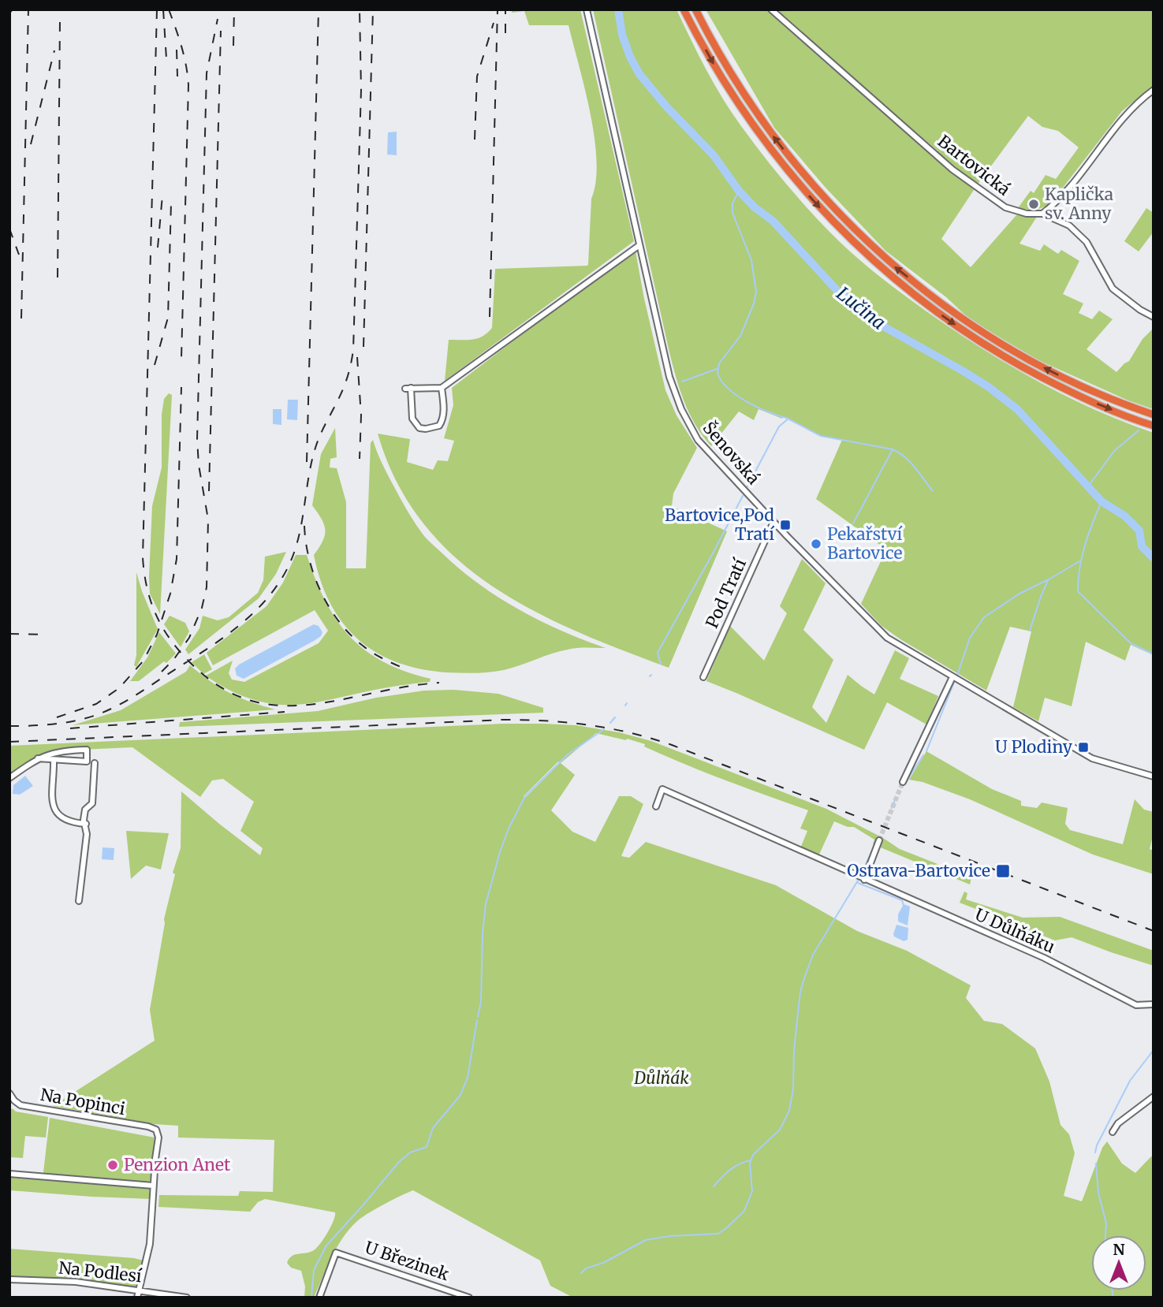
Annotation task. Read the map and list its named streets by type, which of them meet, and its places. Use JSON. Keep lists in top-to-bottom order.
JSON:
{
  "streets": {
    "street": [
      "Bartovická",
      "Šenovská",
      "Pod Tratí",
      "U Důlňáku",
      "Na Popinci",
      "U Březinek",
      "Na Podlesí"
    ]
  },
  "crossings": [
    ["Šenovská", "Pod Tratí"]
  ],
  "water": ["Lučina"],
  "parks": ["Důlňák"],
  "places": {
    "other": ["Kaplička sv. Anny", "Pekařství Bartovice", "Penzion Anet"],
    "transit": ["Bartovice,Pod Tratí", "U Plodiny", "Ostrava-Bartovice"]
  },
  "north": "top"
}
